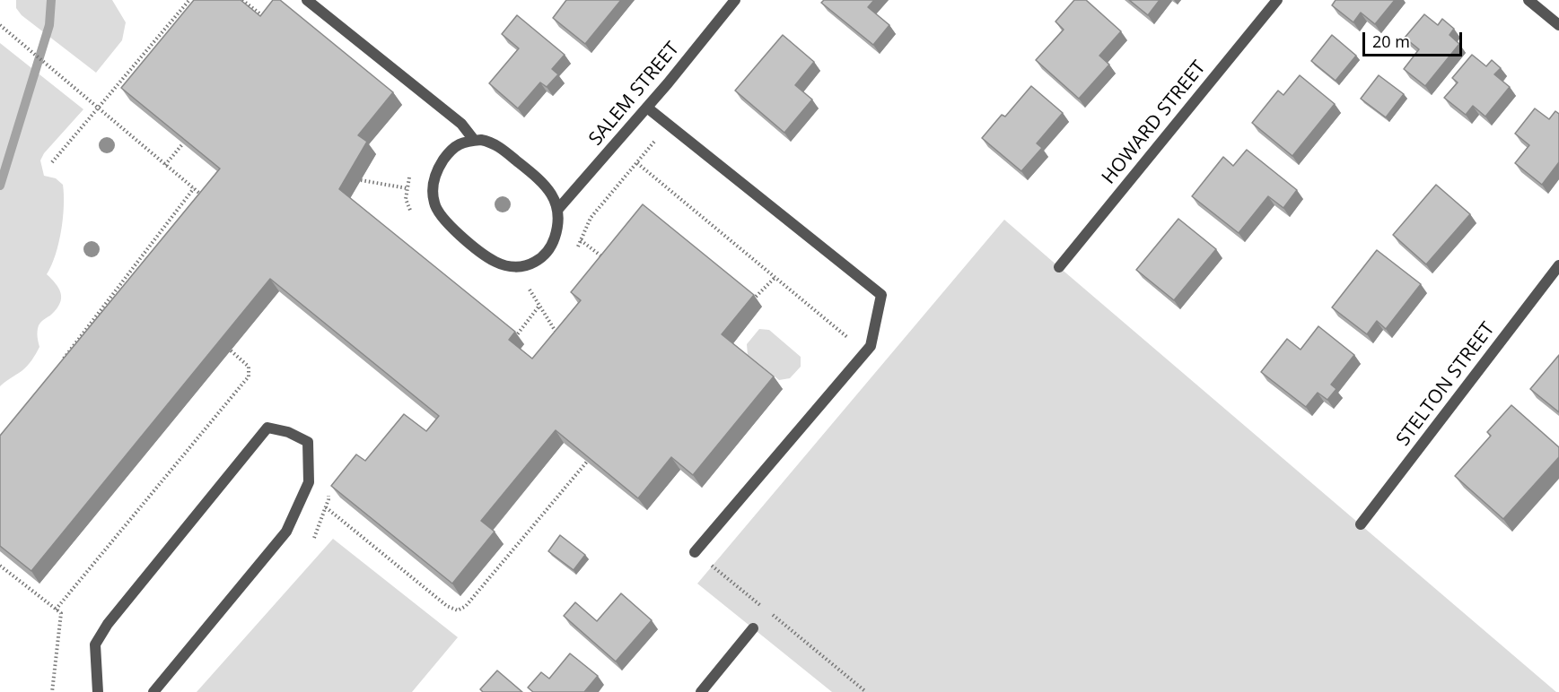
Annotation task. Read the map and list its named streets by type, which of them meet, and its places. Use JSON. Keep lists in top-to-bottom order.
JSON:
{
  "streets": {
    "street": ["SALEM STREET", "HOWARD STREET", "STELTON STREET"]
  },
  "scale_bar": "20 m"
}
